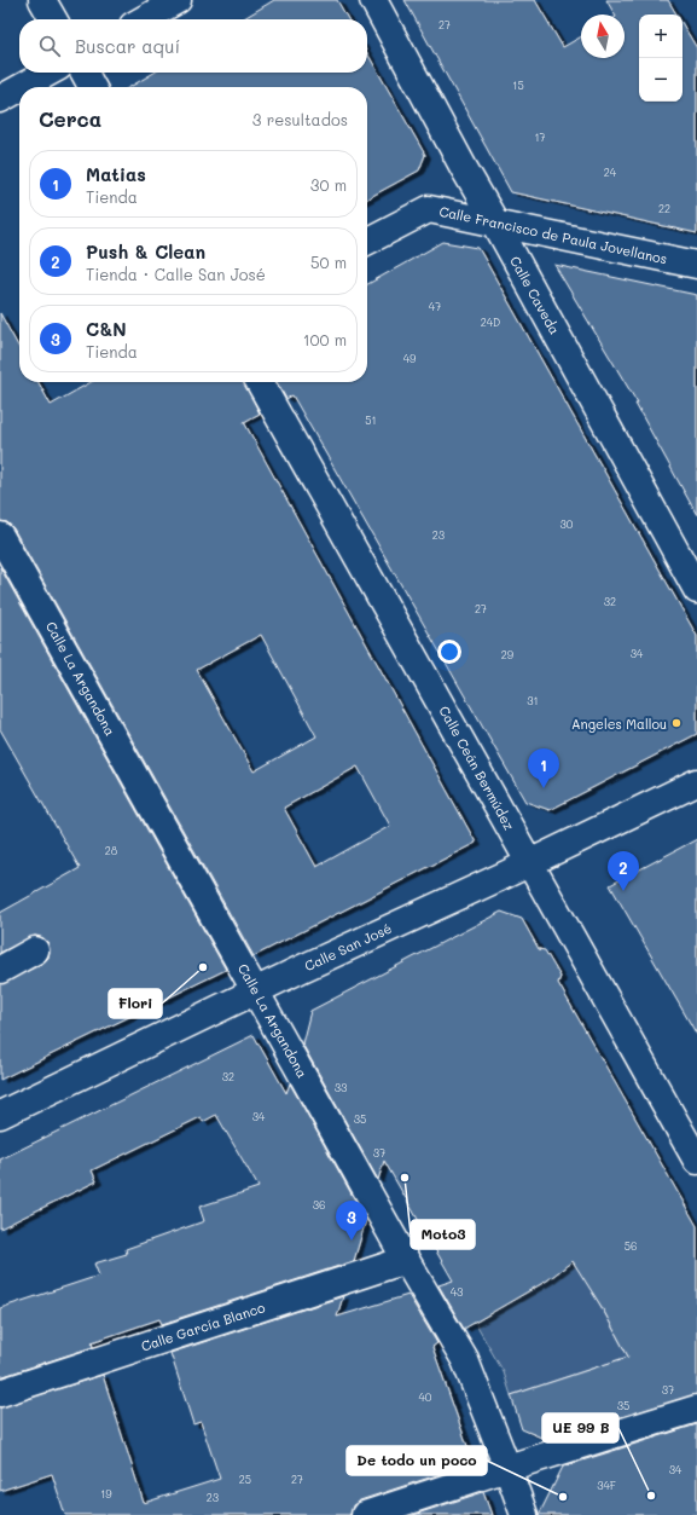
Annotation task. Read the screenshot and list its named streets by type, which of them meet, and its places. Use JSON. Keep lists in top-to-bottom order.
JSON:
{
  "streets": {
    "street": [
      "Calle Francisco de Paula Jovellanos",
      "Calle Caveda",
      "Calle La Argandona",
      "Calle Ceán Bermúdez",
      "Calle San José",
      "Calle García Blanco"
    ]
  },
  "crossings": [
    ["Calle Francisco de Paula Jovellanos", "Calle Caveda"],
    ["Calle La Argandona", "Calle San José"],
    ["Calle La Argandona", "Calle García Blanco"],
    ["Calle Ceán Bermúdez", "Calle San José"]
  ],
  "places": [
    "Angeles Mallou",
    "Flori",
    "Moto3",
    "UE 99 B",
    "De todo un poco"
  ],
  "house_numbers": [
    "27",
    "15",
    "17",
    "24",
    "22",
    "47",
    "24D",
    "49",
    "51",
    "30",
    "23",
    "32",
    "27",
    "34",
    "29",
    "31",
    "28",
    "32",
    "33",
    "34",
    "35",
    "37",
    "36",
    "56",
    "43",
    "37",
    "40",
    "35",
    "34",
    "25",
    "27",
    "34F",
    "19",
    "23"
  ],
  "north": "top",
  "page": {
    "map_buttons": ["+", "−"],
    "search": "Buscar aquí",
    "heading": ["Cerca", "3 resultados"],
    "list": [
      {
        "mark": "1",
        "name": "Matias",
        "note": "Tienda",
        "value": "30 m"
      },
      {
        "mark": "2",
        "name": "Push & Clean",
        "note": "Tienda · Calle San José",
        "value": "50 m"
      },
      {
        "mark": "3",
        "name": "C&N",
        "note": "Tienda",
        "value": "100 m"
      }
    ],
    "pins": ["1", "2", "3"]
  }
}
